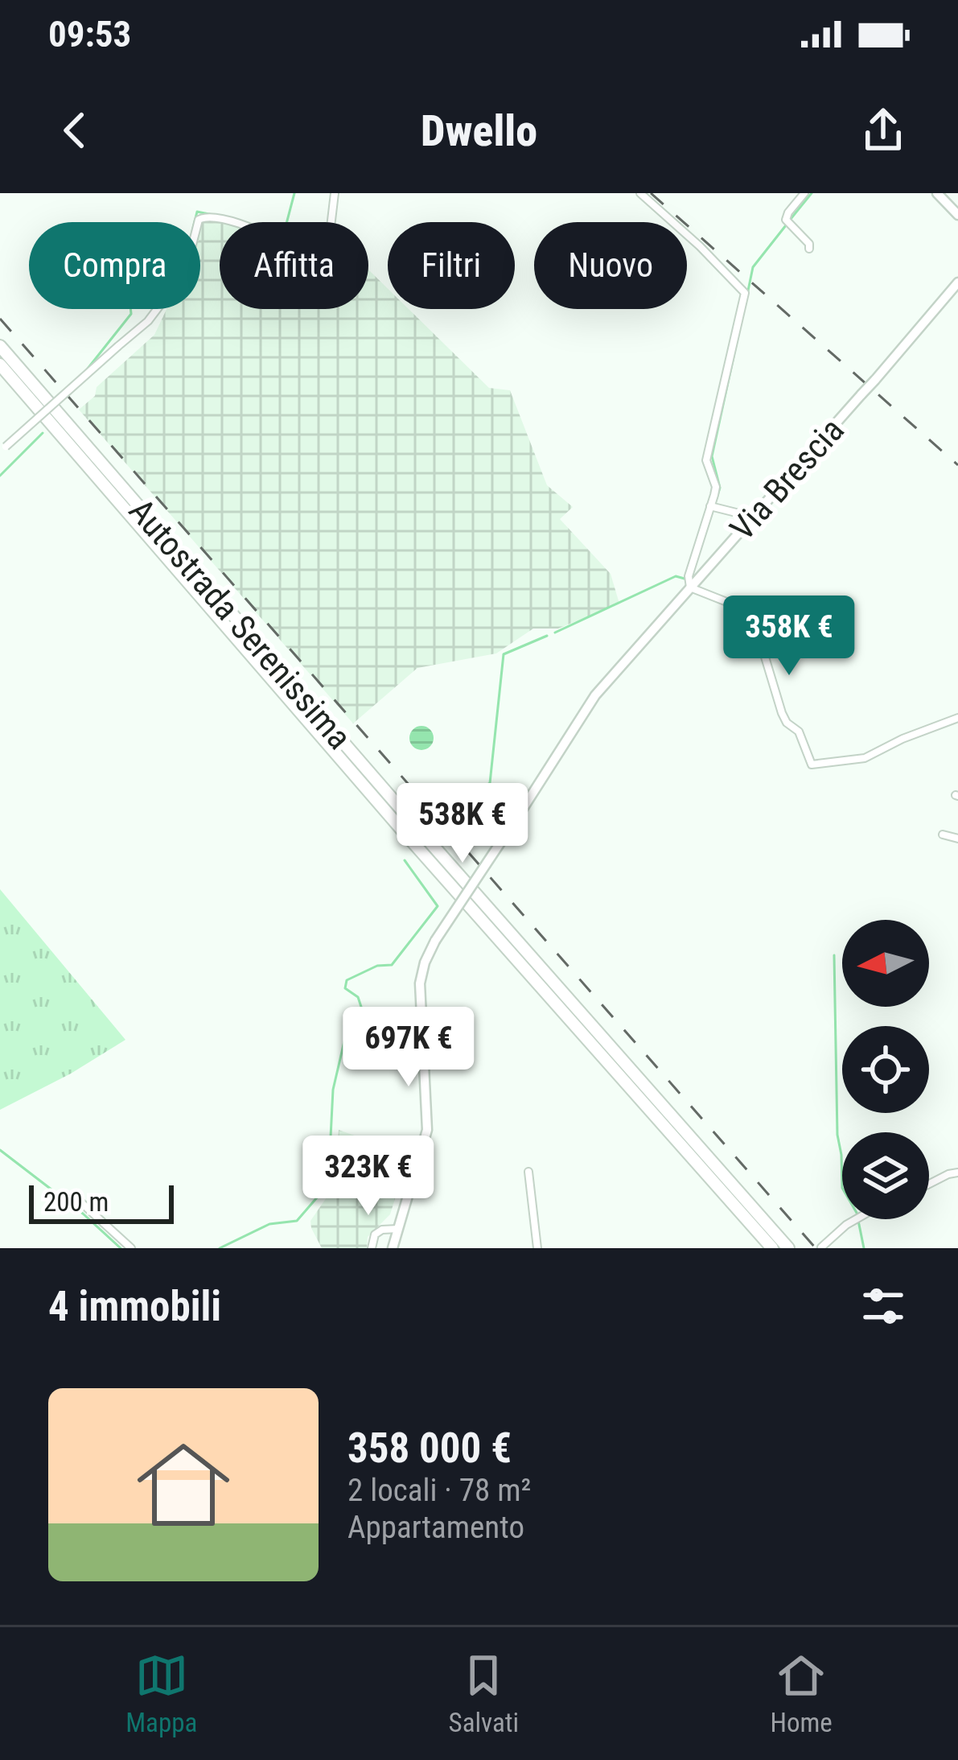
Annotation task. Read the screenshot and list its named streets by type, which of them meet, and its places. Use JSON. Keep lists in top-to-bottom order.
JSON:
{
  "streets": {
    "highway": ["Autostrada Serenissima"],
    "main road": ["Via Brescia"]
  },
  "scale_bar": "200 m",
  "north": "left",
  "page": {
    "status": "09:53",
    "header": "Dwello",
    "chip": [
      "Compra",
      "Affitta",
      "Filtri",
      "Nuovo"
    ],
    "price": [
      "358K €",
      "538K €",
      "697K €",
      "323K €"
    ],
    "scale": "200 m",
    "heading": "4 immobili",
    "list": [
      {
        "name": "358 000 €",
        "note": "2 locali · 78 m² · Appartamento"
      }
    ],
    "tabs": ["Mappa", "Salvati", "Home"]
  }
}
